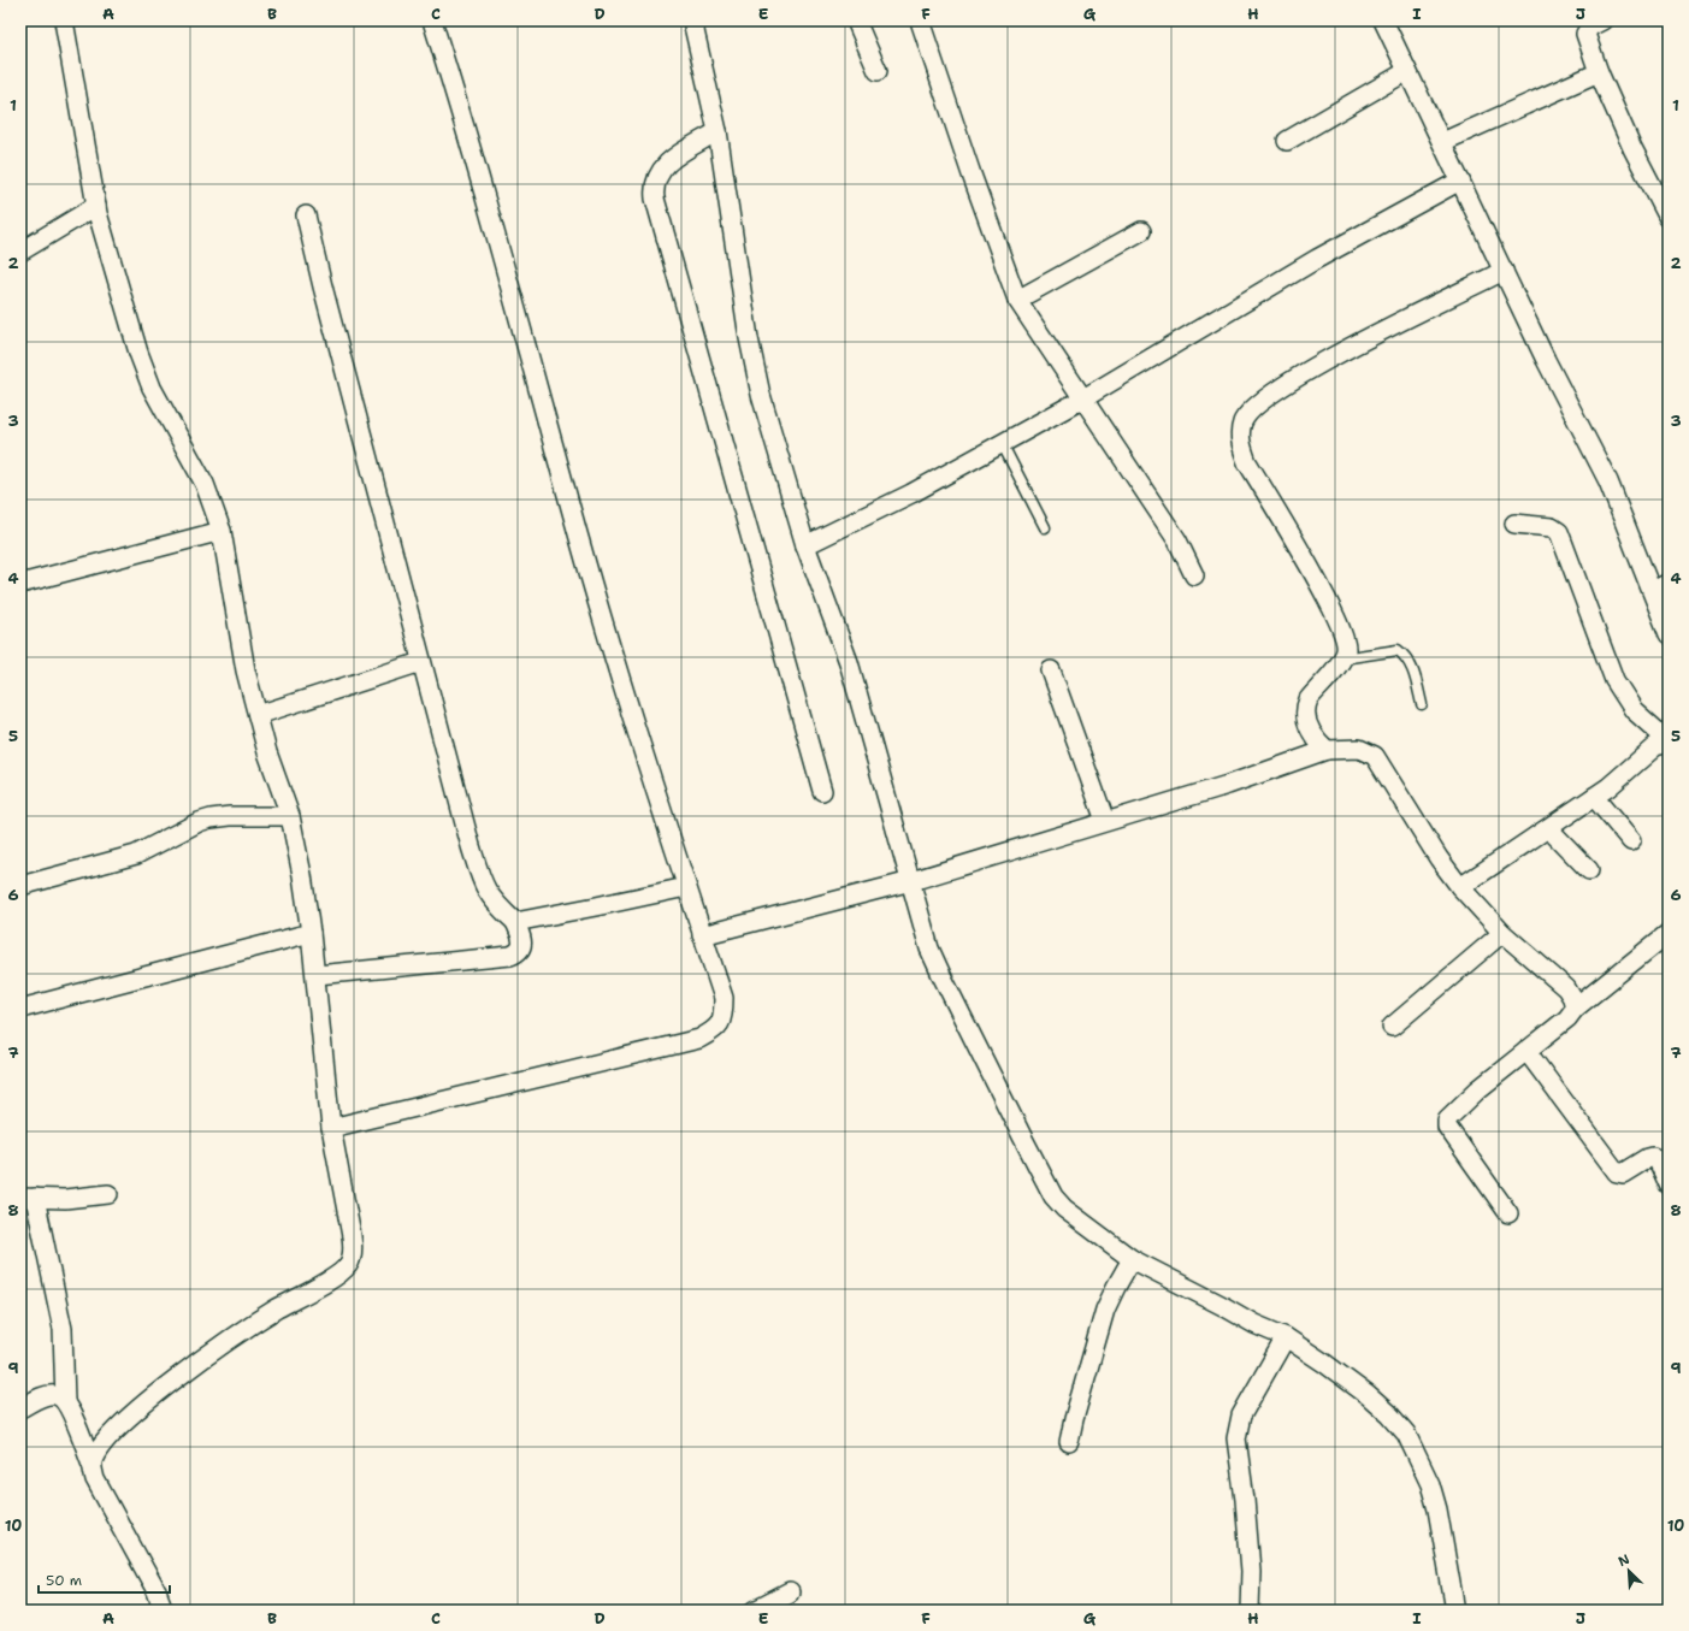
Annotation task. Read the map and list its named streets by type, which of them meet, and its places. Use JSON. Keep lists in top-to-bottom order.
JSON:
{
  "scale_bar": "50 m",
  "north": "top left",
  "grid": {
    "columns": [
      "A",
      "B",
      "C",
      "D",
      "E",
      "F",
      "G",
      "H",
      "I",
      "J"
    ],
    "rows": [
      "1",
      "2",
      "3",
      "4",
      "5",
      "6",
      "7",
      "8",
      "9",
      "10"
    ]
  }
}
